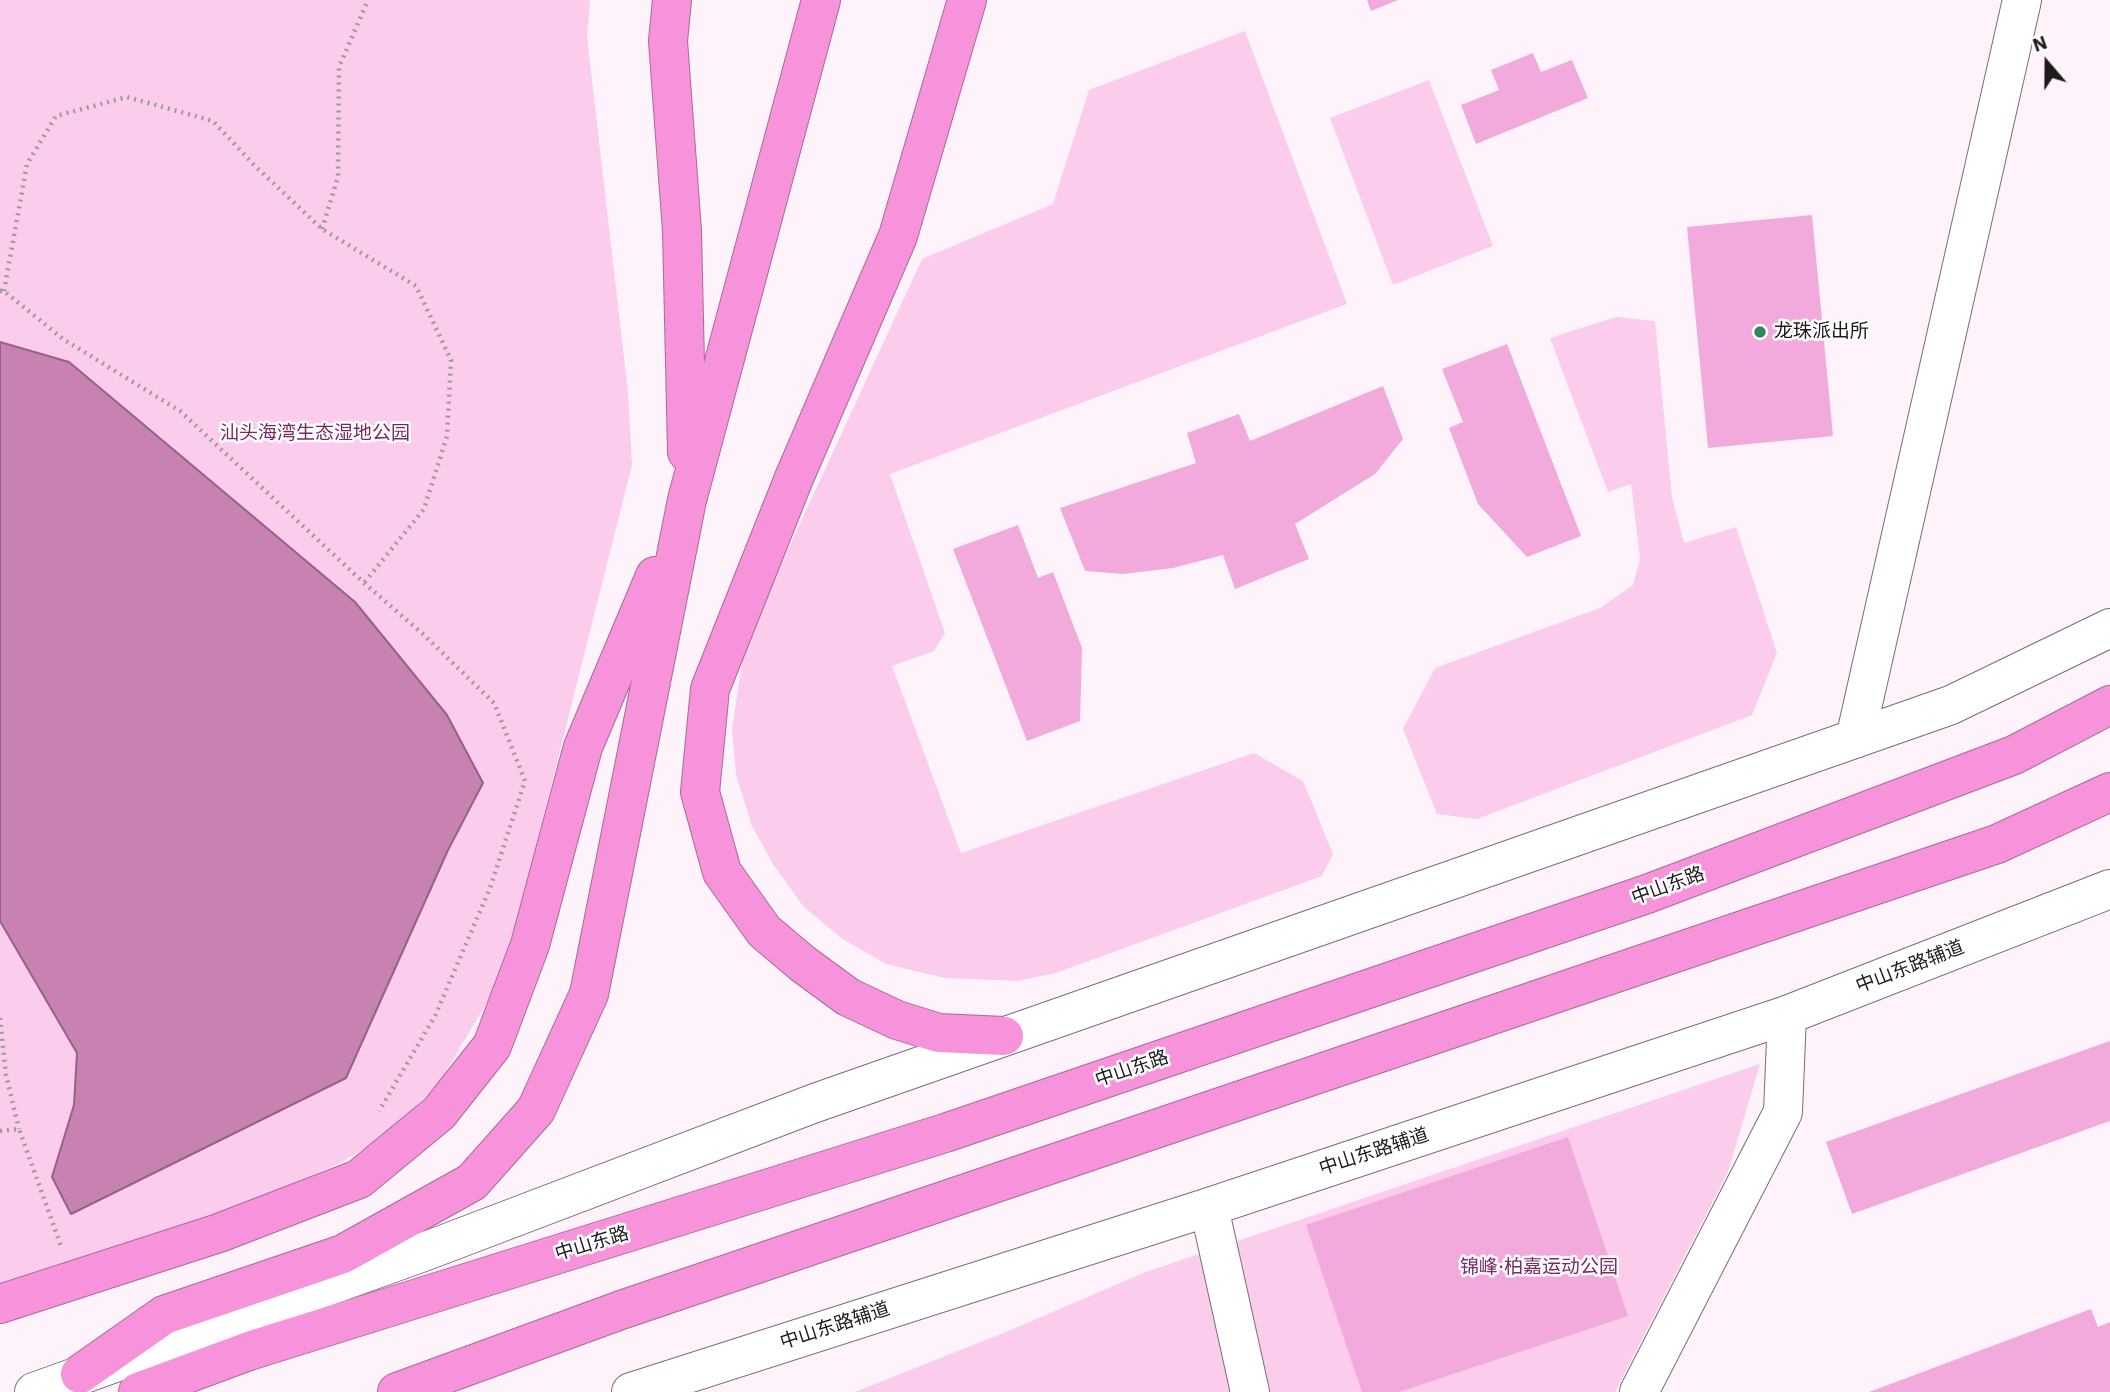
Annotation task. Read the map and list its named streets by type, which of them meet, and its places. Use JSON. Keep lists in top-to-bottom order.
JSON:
{
  "streets": {
    "highway": ["中山东路"],
    "street": ["中山东路辅道"]
  },
  "parks": ["汕头海湾生态湿地公园", "锦峰·柏嘉运动公园"],
  "places": ["龙珠派出所"],
  "north": "top"
}
